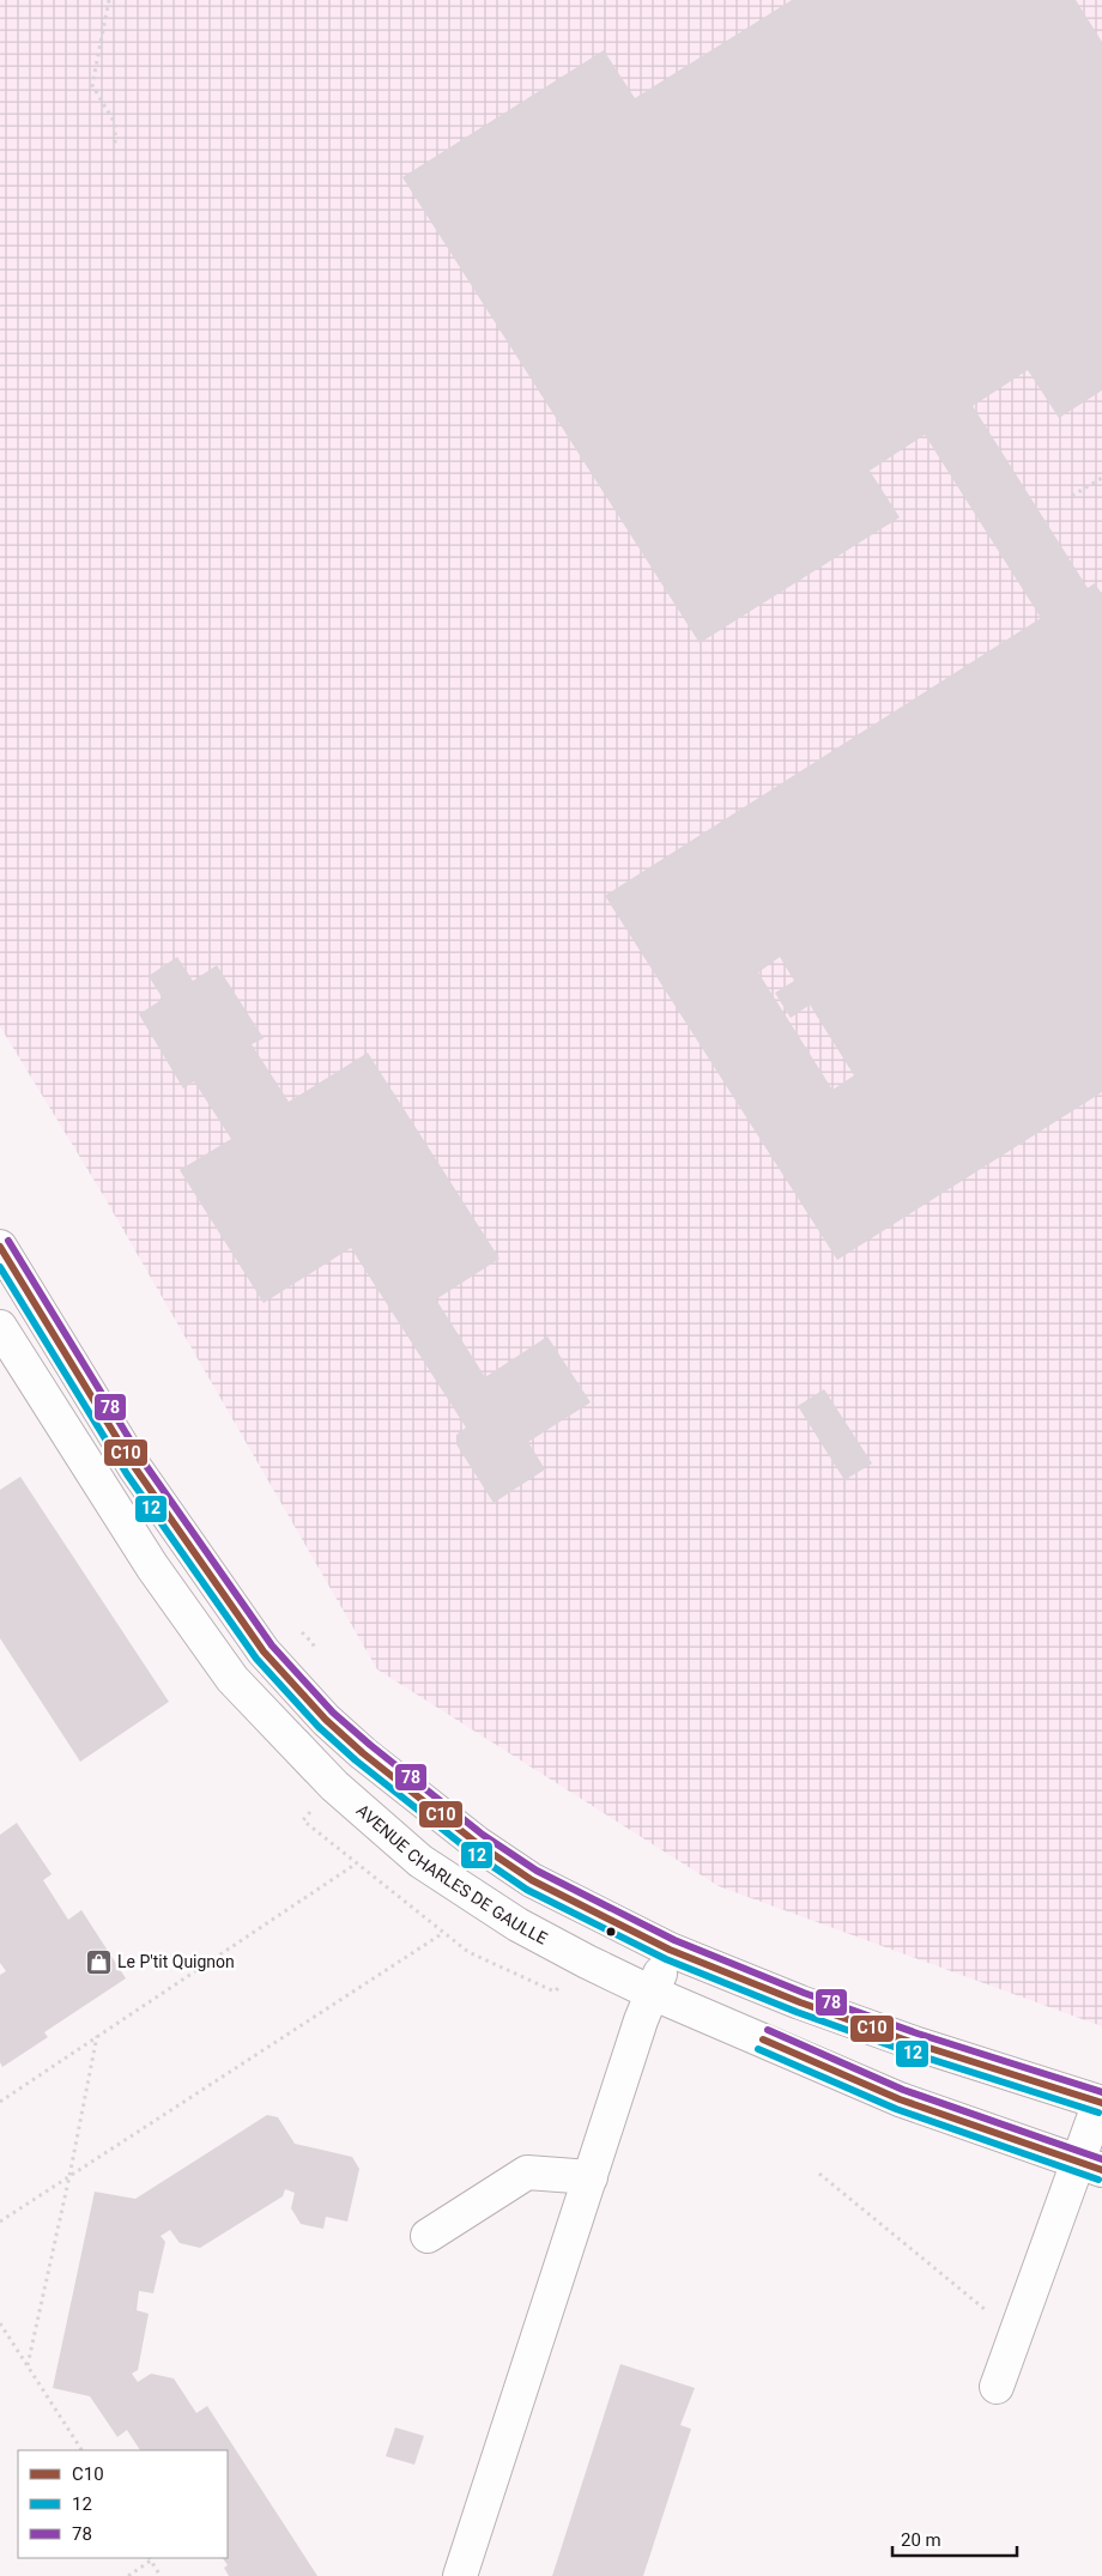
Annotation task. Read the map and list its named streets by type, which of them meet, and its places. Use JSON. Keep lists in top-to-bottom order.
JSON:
{
  "streets": {
    "street": ["AVENUE CHARLES DE GAULLE"]
  },
  "places": {
    "shop": ["Le P'tit Quignon"]
  },
  "lines": ["transit line 78", "transit line C10", "transit line 12"],
  "legend": ["C10", "12", "78"],
  "scale_bar": "20 m"
}
